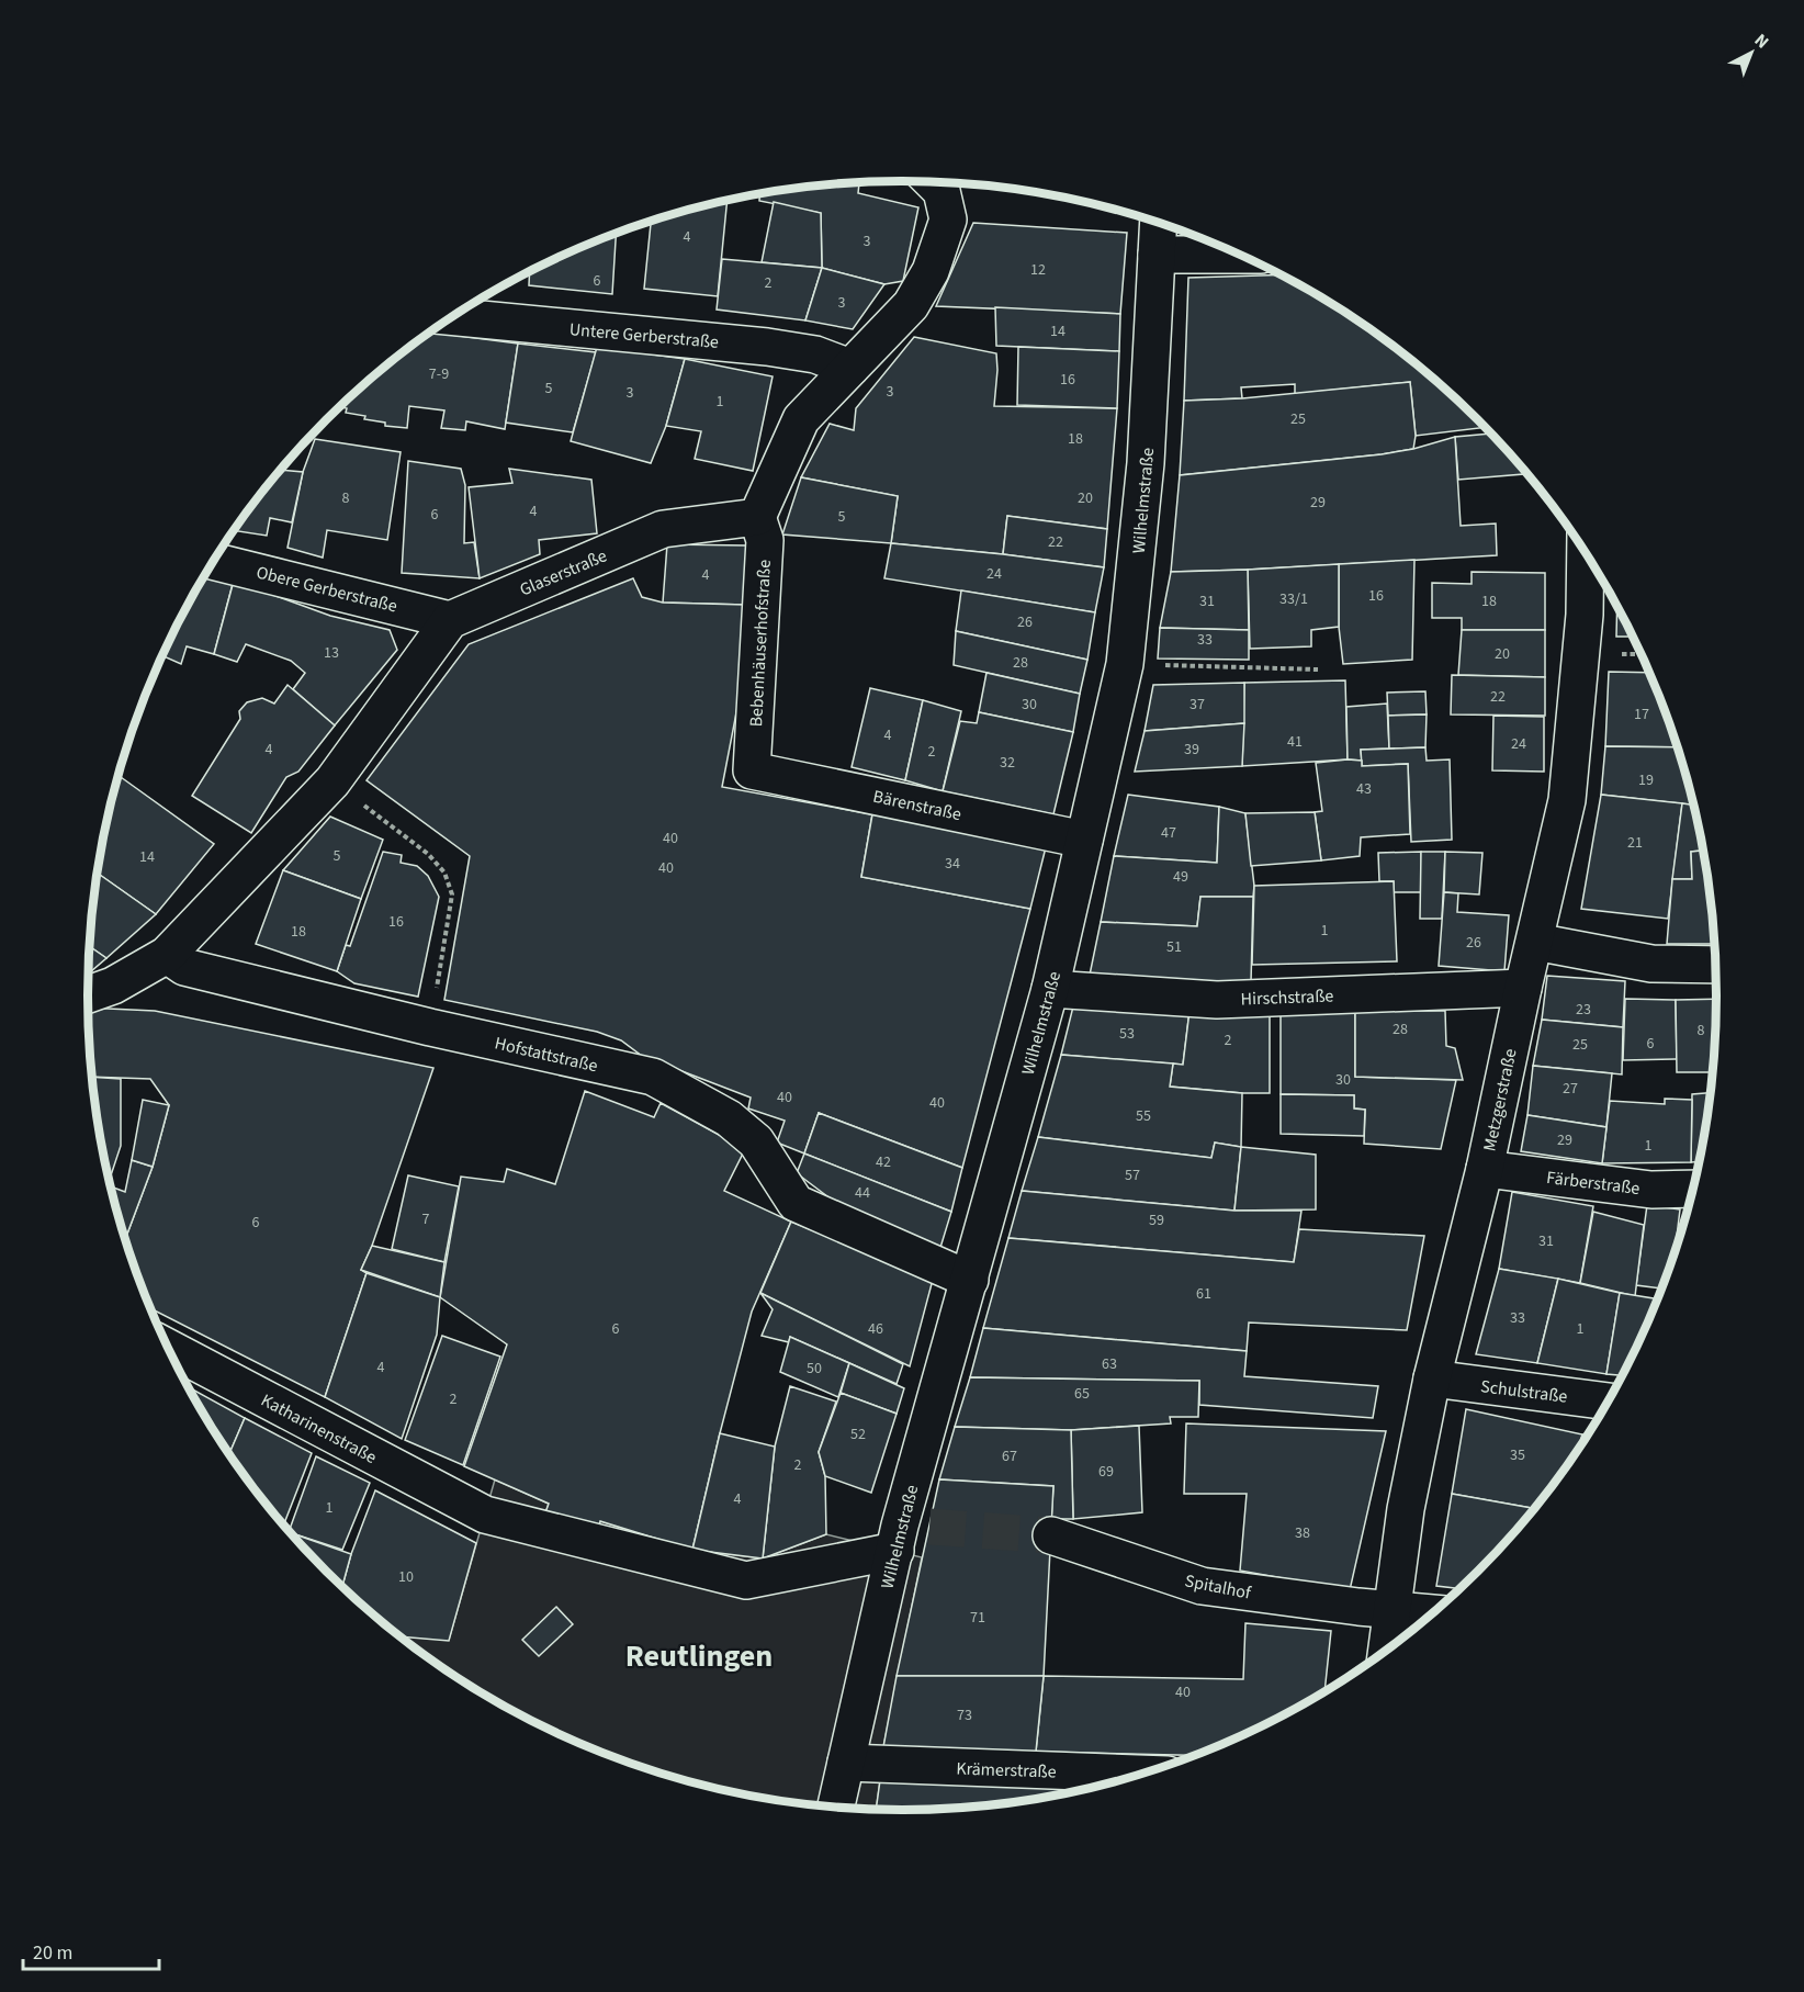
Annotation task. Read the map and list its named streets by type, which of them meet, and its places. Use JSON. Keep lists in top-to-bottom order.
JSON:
{
  "streets": {
    "street": [
      "Untere Gerberstraße",
      "Wilhelmstraße",
      "Glaserstraße",
      "Obere Gerberstraße",
      "Bebenhäuserhofstraße",
      "Bärenstraße",
      "Hirschstraße",
      "Hofstattstraße",
      "Metzgerstraße",
      "Färberstraße",
      "Schulstraße",
      "Katharinenstraße",
      "Spitalhof",
      "Krämerstraße"
    ]
  },
  "crossings": [
    ["Wilhelmstraße", "Bärenstraße"],
    ["Wilhelmstraße", "Hirschstraße"],
    ["Wilhelmstraße", "Hofstattstraße"],
    ["Wilhelmstraße", "Katharinenstraße"],
    ["Wilhelmstraße", "Krämerstraße"],
    ["Glaserstraße", "Obere Gerberstraße"],
    ["Glaserstraße", "Bebenhäuserhofstraße"],
    ["Bebenhäuserhofstraße", "Bärenstraße"],
    ["Hirschstraße", "Metzgerstraße"],
    ["Metzgerstraße", "Färberstraße"],
    ["Metzgerstraße", "Schulstraße"],
    ["Metzgerstraße", "Spitalhof"]
  ],
  "districts": ["Reutlingen"],
  "house_numbers": [
    "4",
    "3",
    "12",
    "6",
    "2",
    "3",
    "14",
    "7-9",
    "16",
    "5",
    "3",
    "3",
    "1",
    "25",
    "18",
    "8",
    "20",
    "29",
    "4",
    "6",
    "5",
    "22",
    "24",
    "4",
    "16",
    "33/1",
    "31",
    "18",
    "26",
    "33",
    "13",
    "20",
    "28",
    "22",
    "30",
    "37",
    "17",
    "4",
    "41",
    "24",
    "4",
    "39",
    "2",
    "32",
    "19",
    "43",
    "47",
    "40",
    "21",
    "5",
    "14",
    "34",
    "40",
    "49",
    "16",
    "1",
    "18",
    "26",
    "51",
    "23",
    "28",
    "8",
    "53",
    "2",
    "6",
    "25",
    "30",
    "27",
    "40",
    "40",
    "55",
    "29",
    "1",
    "42",
    "57",
    "44",
    "7",
    "59",
    "6",
    "31",
    "61",
    "33",
    "6",
    "46",
    "1",
    "63",
    "4",
    "50",
    "65",
    "2",
    "52",
    "35",
    "67",
    "2",
    "69",
    "4",
    "1",
    "38",
    "10",
    "71",
    "40",
    "73"
  ],
  "scale_bar": "20 m",
  "north": "top right"
}
